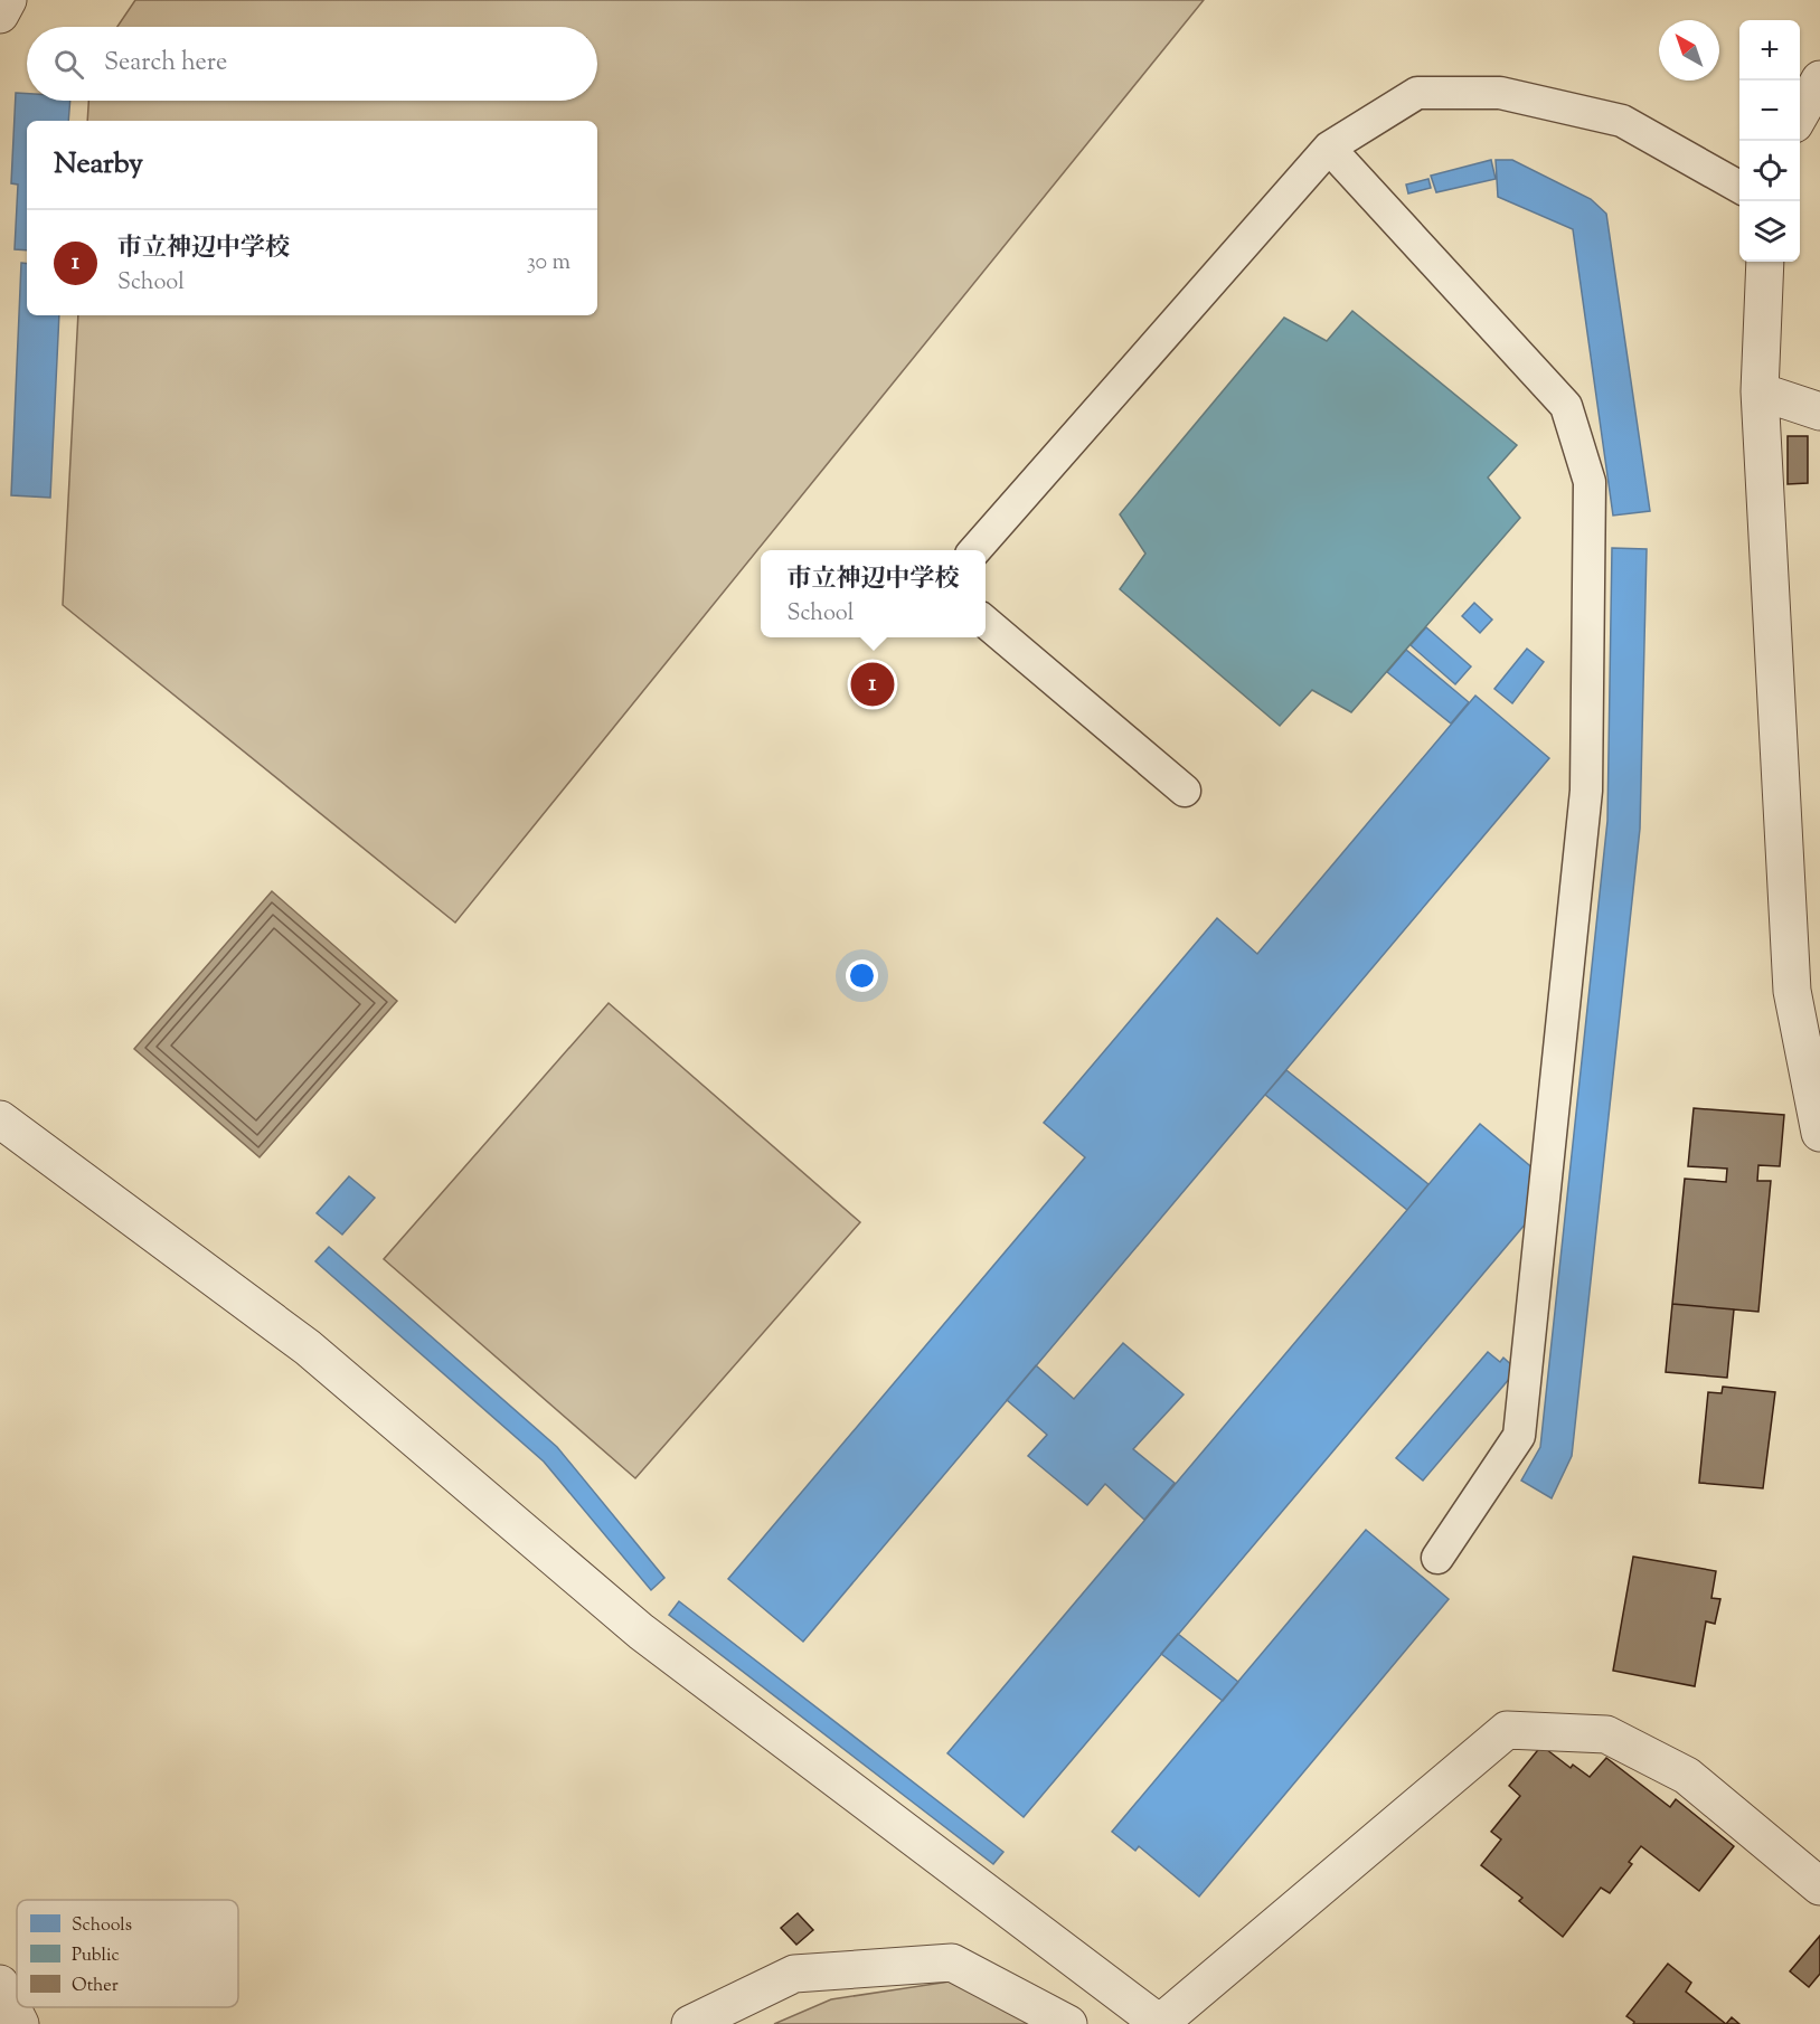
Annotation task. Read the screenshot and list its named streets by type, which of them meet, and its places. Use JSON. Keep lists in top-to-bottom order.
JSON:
{
  "legend": ["Schools", "Public", "Other"],
  "north": "top left",
  "page": {
    "map_buttons": ["+", "−"],
    "search": "Search here",
    "heading": "Nearby",
    "list": [
      {
        "mark": "1",
        "name": "市立神辺中学校",
        "note": "School",
        "value": "30 m"
      }
    ],
    "popup": ["市立神辺中学校", "School"],
    "pins": "1"
  }
}
